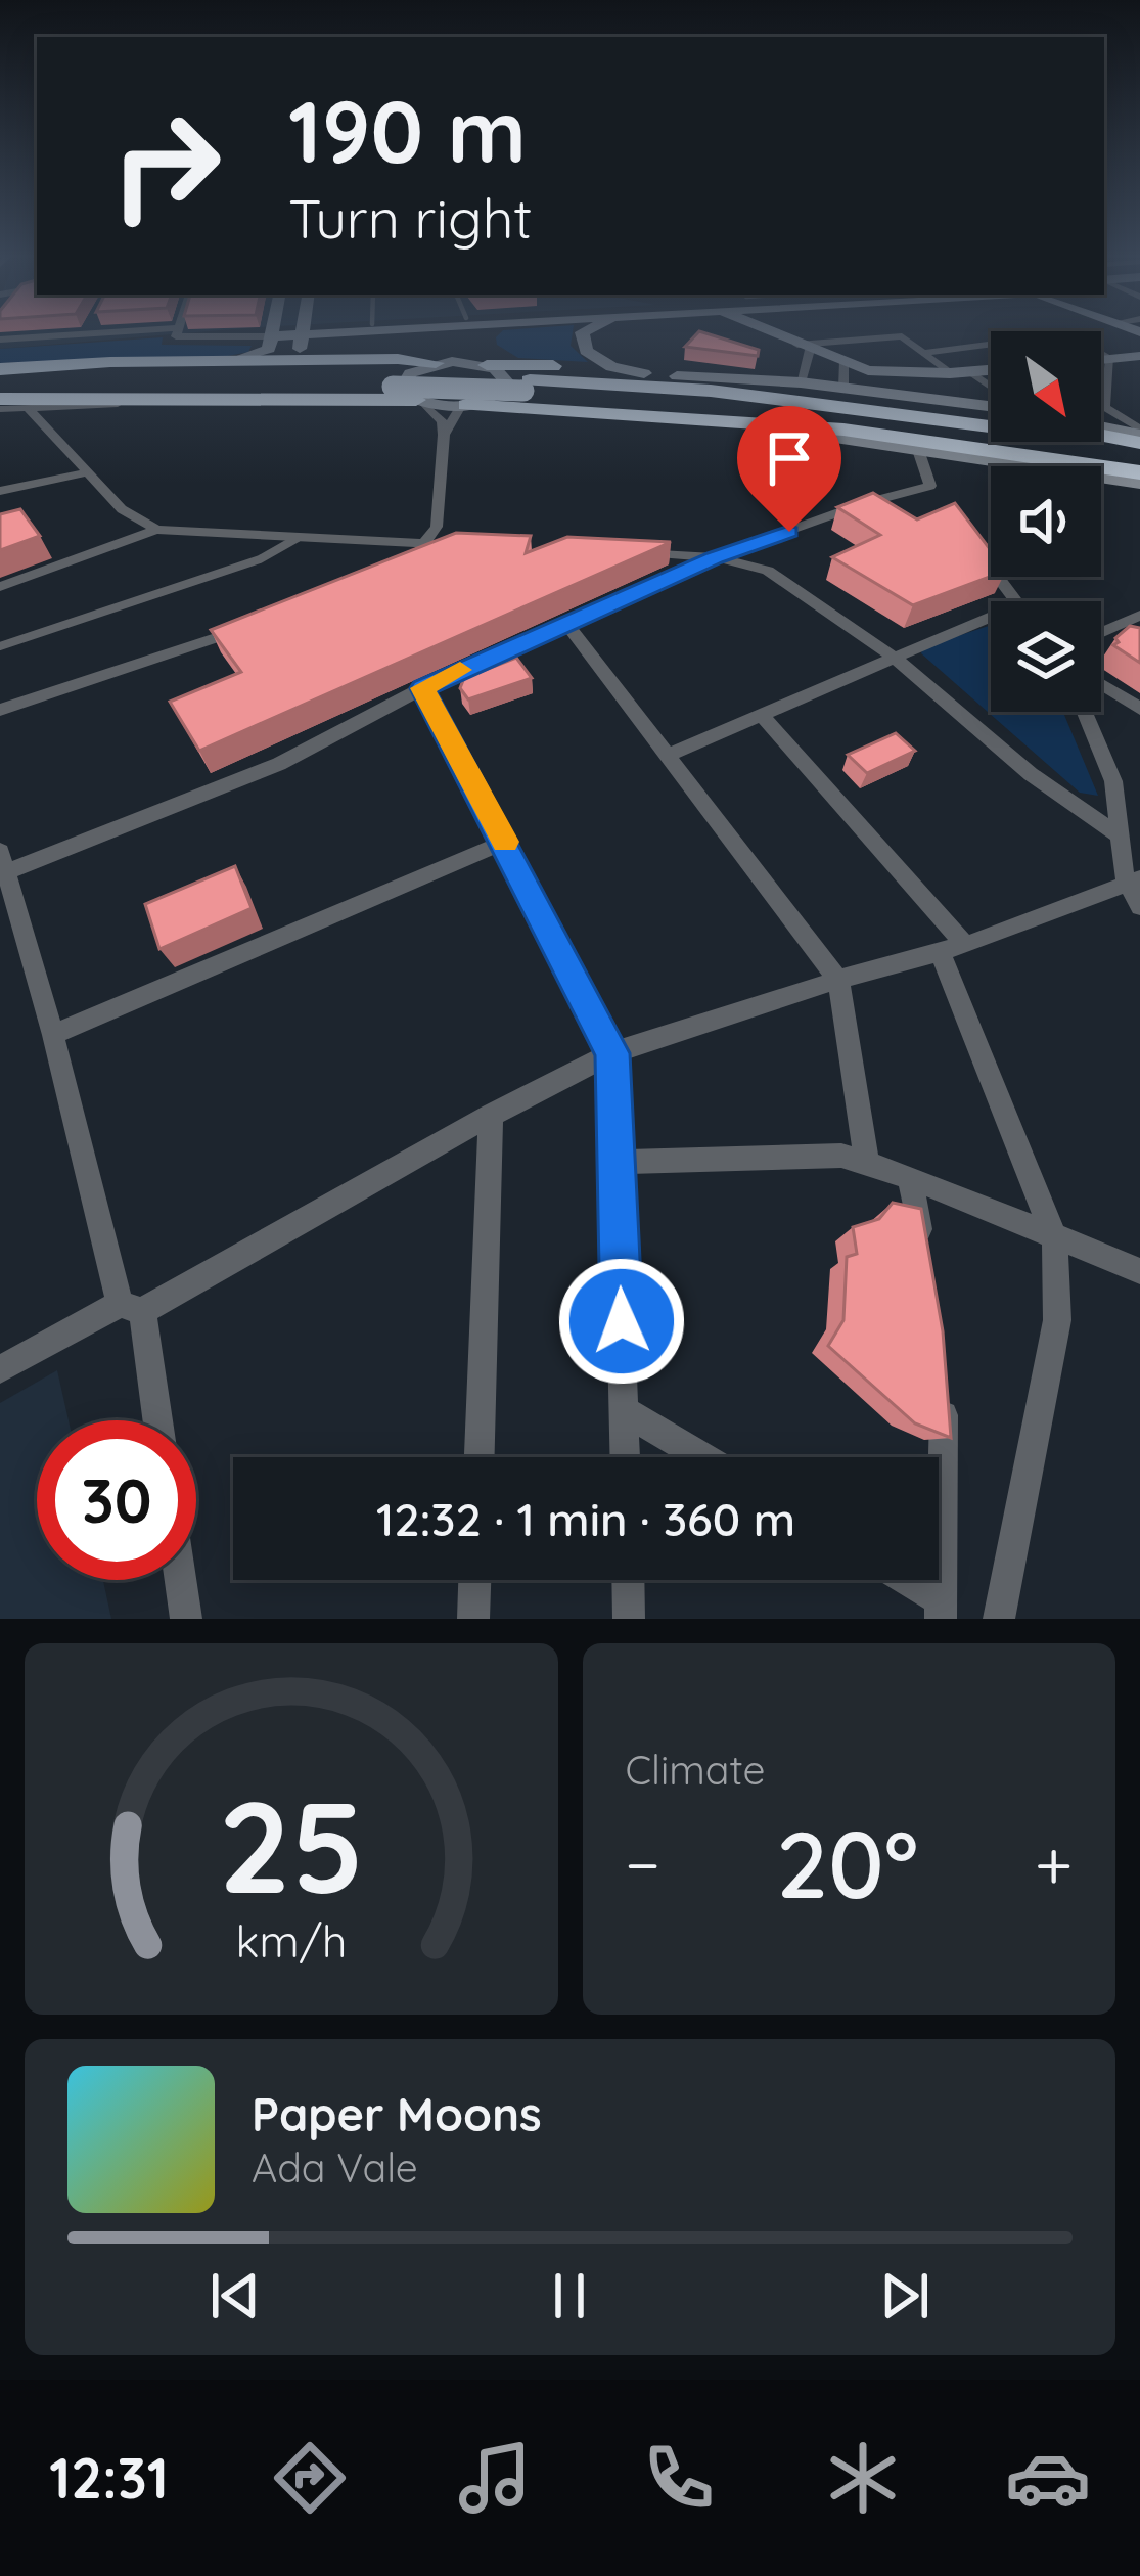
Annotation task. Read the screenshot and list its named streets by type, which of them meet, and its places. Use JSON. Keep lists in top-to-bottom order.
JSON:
{
  "north": "bottom right",
  "page": {
    "turn": ["190 m", "Turn right"],
    "limit": "30",
    "trip": "12:32 · 1 min · 360 m",
    "tile": "Climate",
    "heat": ["−", "20°", "+"],
    "song": ["Paper Moons", "Ada Vale"],
    "tabs": "12:31",
    "gauge": ["25", "km/h"]
  }
}
